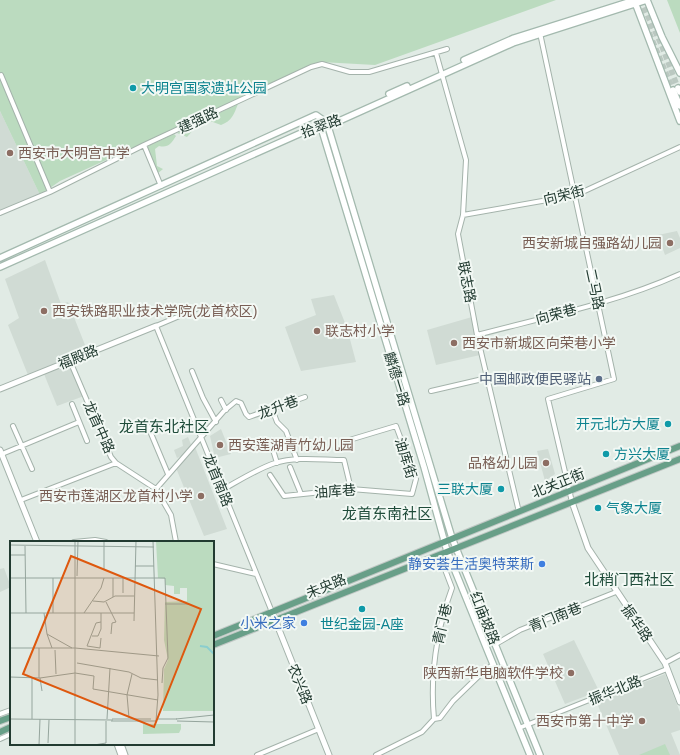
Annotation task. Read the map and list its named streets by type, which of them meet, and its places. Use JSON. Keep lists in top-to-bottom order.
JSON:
{
  "streets": {
    "main road": [
      "拾翠路",
      "麟德一路",
      "北关正街",
      "未央路",
      "红庙坡路"
    ],
    "street": [
      "建强路",
      "向荣街",
      "联志路",
      "二马路",
      "向荣巷",
      "福殿路",
      "龙升巷",
      "龙首中路",
      "油库街",
      "龙首南路",
      "油库巷",
      "青门南巷",
      "振华路",
      "青门巷",
      "农兴路",
      "振华北路"
    ]
  },
  "crossings": [
    ["建强路", "联志路"],
    ["拾翠路", "联志路"],
    ["拾翠路", "二马路"],
    ["拾翠路", "麟德一路"],
    ["向荣街", "联志路"],
    ["向荣街", "二马路"],
    ["联志路", "向荣巷"],
    ["联志路", "北关正街"],
    ["二马路", "向荣巷"],
    ["二马路", "北关正街"],
    ["二马路", "振华路"],
    ["福殿路", "龙首中路"],
    ["福殿路", "龙首南路"],
    ["麟德一路", "北关正街"],
    ["麟德一路", "未央路"],
    ["麟德一路", "红庙坡路"],
    ["龙升巷", "龙首中路"],
    ["龙升巷", "龙首南路"],
    ["油库街", "油库巷"],
    ["龙首南路", "未央路"],
    ["龙首南路", "农兴路"],
    ["北关正街", "未央路"],
    ["北关正街", "红庙坡路"],
    ["北关正街", "振华路"],
    ["未央路", "红庙坡路"],
    ["未央路", "农兴路"],
    ["青门南巷", "红庙坡路"],
    ["青门南巷", "振华路"],
    ["红庙坡路", "青门巷"],
    ["红庙坡路", "振华北路"],
    ["振华路", "振华北路"]
  ],
  "districts": ["龙首东北社区", "龙首东南社区", "北稍门西社区"],
  "places": [
    "大明宫国家遗址公园",
    "西安市大明宫中学",
    "西安新城自强路幼儿园",
    "西安铁路职业技术学院(龙首校区)",
    "联志村小学",
    "西安市新城区向荣巷小学",
    "中国邮政便民驿站",
    "开元北方大厦",
    "西安莲湖青竹幼儿园",
    "方兴大厦",
    "品格幼儿园",
    "三联大厦",
    "西安市莲湖区龙首村小学",
    "气象大厦",
    "静安荟生活奥特莱斯",
    "世纪金园-A座",
    "小米之家",
    "陕西新华电脑软件学校",
    "西安市第十中学"
  ]
}
